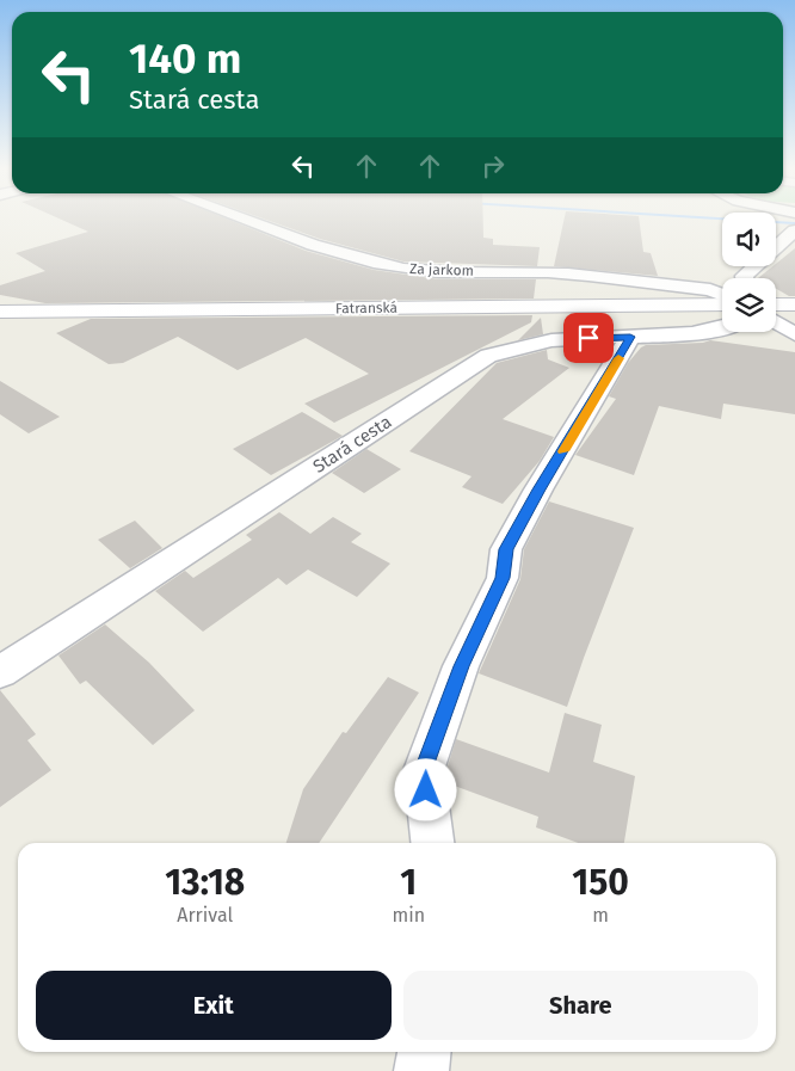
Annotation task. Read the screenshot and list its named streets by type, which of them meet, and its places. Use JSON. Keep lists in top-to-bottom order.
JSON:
{
  "streets": {
    "main road": ["Fatranská"],
    "street": ["Za jarkom", "Stará cesta"]
  },
  "page": {
    "turn": ["140 m", "Stará cesta"],
    "eta": [
      "13:18",
      "Arrival",
      "1",
      "min",
      "150",
      "m"
    ],
    "buttons": ["Exit", "Share"]
  }
}
